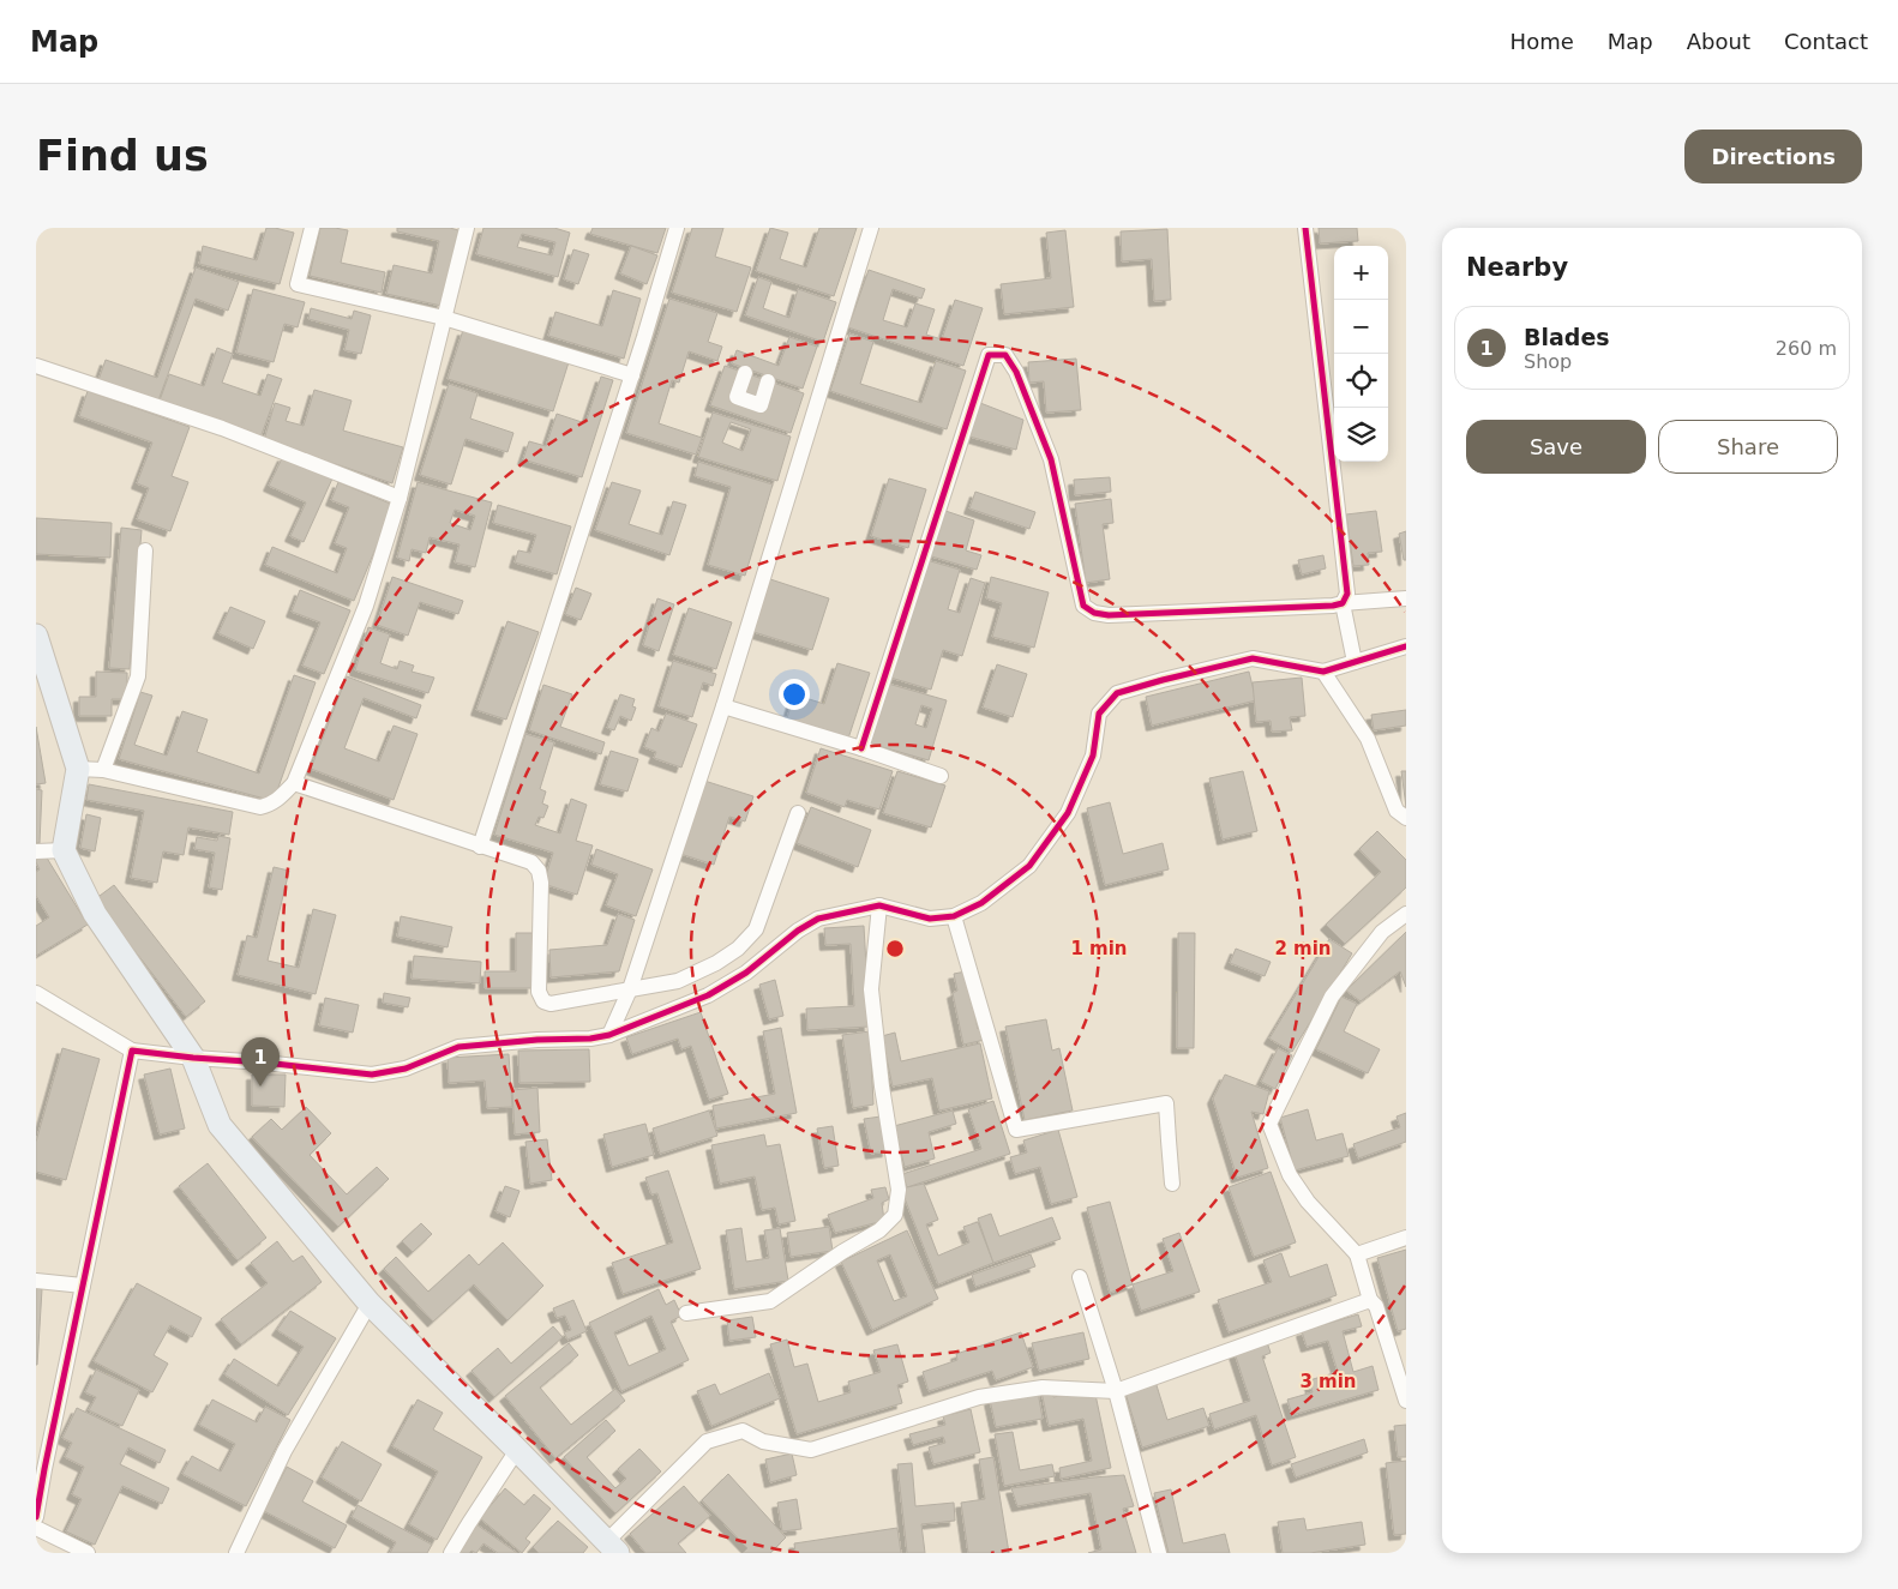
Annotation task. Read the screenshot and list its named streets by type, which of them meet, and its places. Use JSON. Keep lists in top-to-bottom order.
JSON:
{
  "page": {
    "header": "Map",
    "nav": [
      "Home",
      "Map",
      "About",
      "Contact"
    ],
    "buttons": [
      "Directions",
      ["Save", "Share"]
    ],
    "title": "Find us",
    "heading": "Nearby",
    "map_buttons": ["+", "−"],
    "list": [
      {
        "mark": "1",
        "name": "Blades",
        "note": "Shop",
        "value": "260 m"
      }
    ],
    "pins": "1"
  },
  "rings": ["1 min", "2 min", "3 min"]
}
